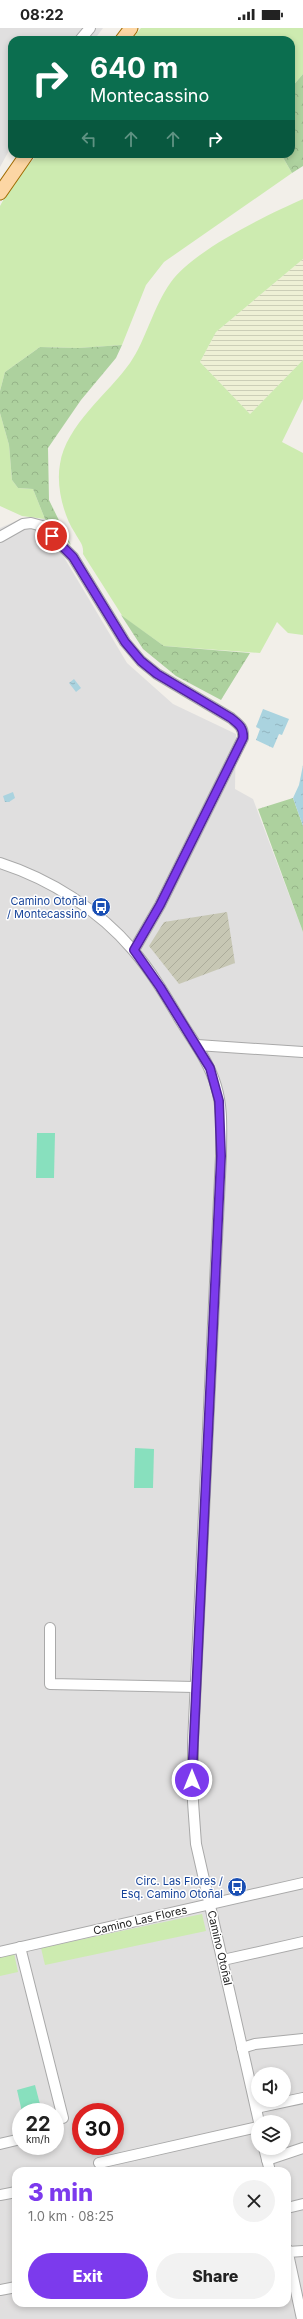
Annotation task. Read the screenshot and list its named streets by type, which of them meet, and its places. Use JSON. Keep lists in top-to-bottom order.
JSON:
{
  "streets": {
    "street": ["Camino Las Flores", "Camino Otoñal"]
  },
  "crossings": [
    ["Camino Las Flores", "Camino Otoñal"]
  ],
  "places": {
    "bus stop": ["Camino Otoñal / Montecassino", "Circ. Las Flores / Esq. Camino Otoñal"]
  },
  "page": {
    "status": "08:22",
    "turn": ["640 m", "Montecassino"],
    "speed": "22 km/h",
    "limit": "30",
    "heading": ["3 min", "1.0 km · 08:25"],
    "buttons": ["Exit", "Share"]
  }
}
